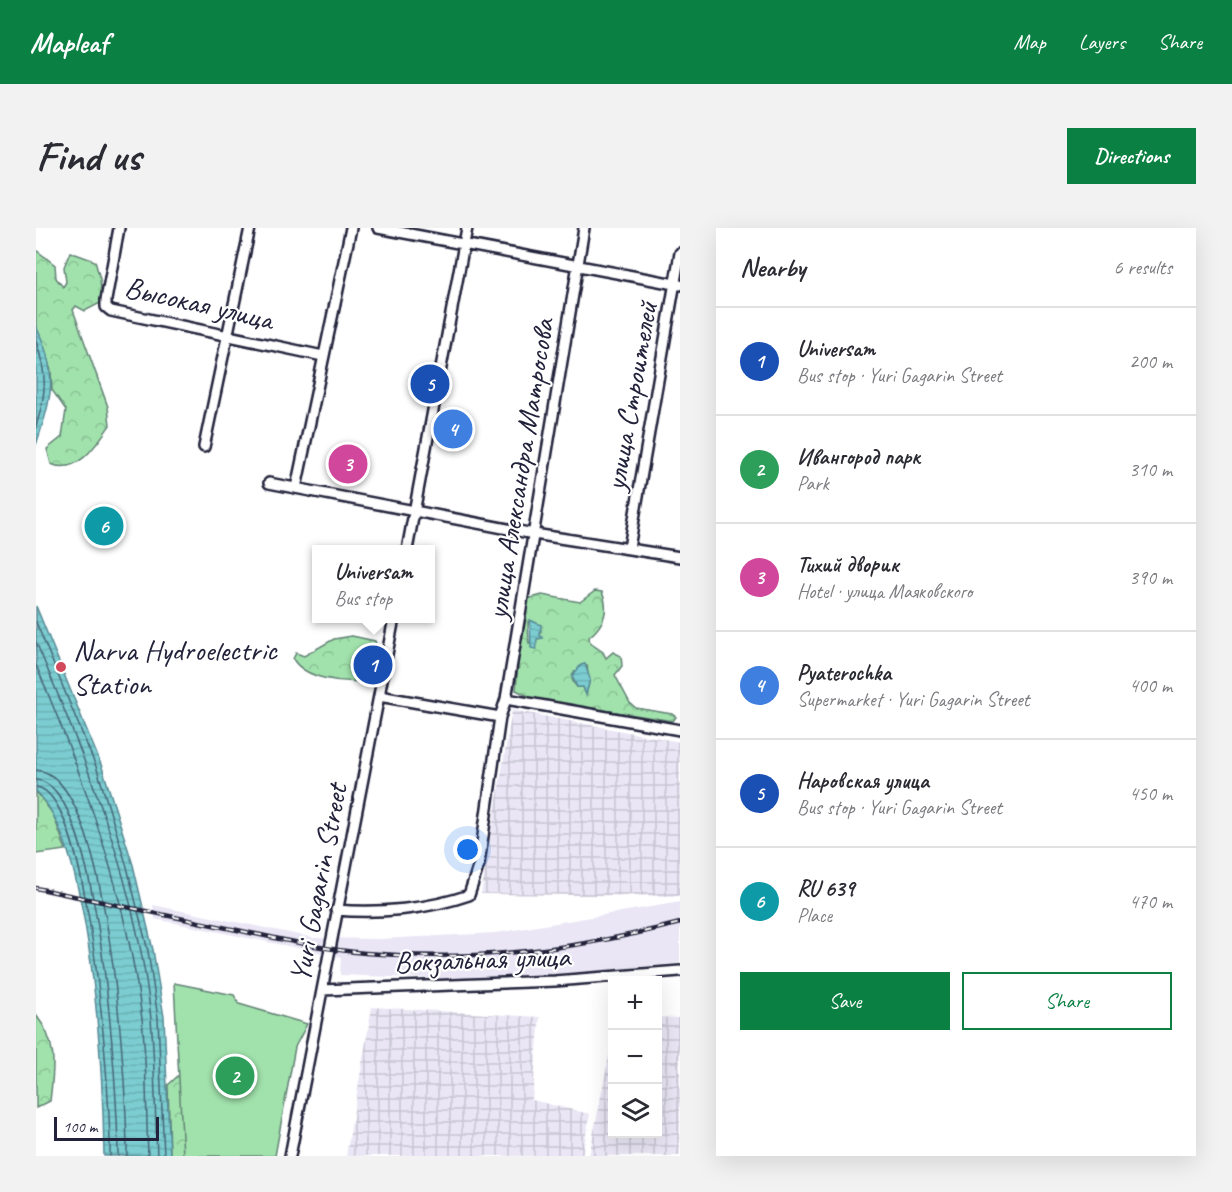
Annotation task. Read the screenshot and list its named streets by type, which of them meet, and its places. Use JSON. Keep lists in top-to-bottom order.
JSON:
{
  "streets": {
    "street": [
      "Высокая улица",
      "улица Строителей",
      "улица Александра Матросова",
      "Yuri Gagarin Street",
      "Вокзальная улица"
    ]
  },
  "crossings": [
    ["улица Александра Матросова", "Yuri Gagarin Street"],
    ["Yuri Gagarin Street", "Вокзальная улица"]
  ],
  "places": ["Narva Hydroelectric Station"],
  "scale_bar": "100 m",
  "page": {
    "header": "Mapleaf",
    "nav": ["Map", "Layers", "Share"],
    "buttons": [
      "Directions",
      ["Save", "Share"]
    ],
    "title": "Find us",
    "heading": ["Nearby", "6 results"],
    "list": [
      {
        "mark": "1",
        "name": "Universam",
        "note": "Bus stop · Yuri Gagarin Street",
        "value": "200 m"
      },
      {
        "mark": "2",
        "name": "Ивангород парк",
        "note": "Park",
        "value": "310 m"
      },
      {
        "mark": "3",
        "name": "Тихий дворик",
        "note": "Hotel · улица Маяковского",
        "value": "390 m"
      },
      {
        "mark": "4",
        "name": "Pyaterochka",
        "note": "Supermarket · Yuri Gagarin Street",
        "value": "400 m"
      },
      {
        "mark": "5",
        "name": "Наровская улица",
        "note": "Bus stop · Yuri Gagarin Street",
        "value": "450 m"
      },
      {
        "mark": "6",
        "name": "RU 639",
        "note": "Place",
        "value": "470 m"
      }
    ],
    "pins": [
      "5",
      "4",
      "3",
      "6",
      "1",
      "2"
    ],
    "popup": ["Universam", "Bus stop"],
    "map_buttons": ["+", "−"],
    "scale": "100 m"
  }
}
